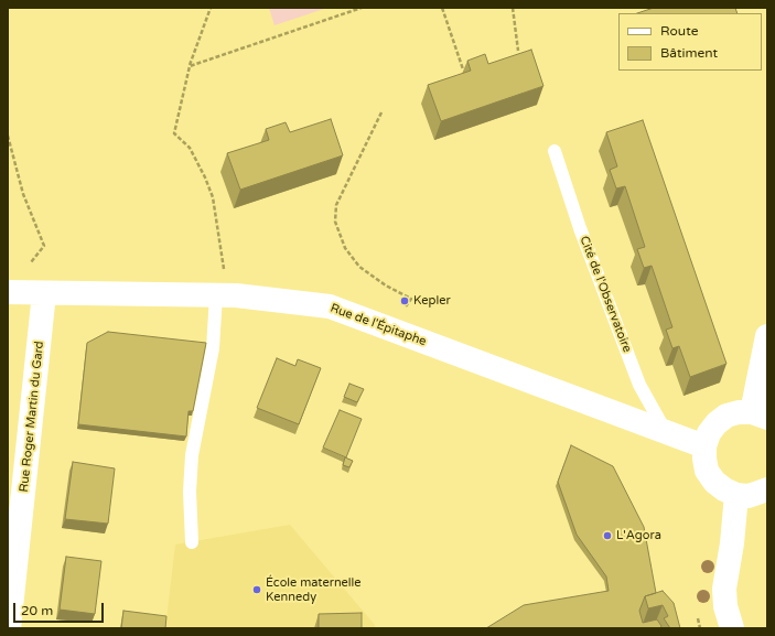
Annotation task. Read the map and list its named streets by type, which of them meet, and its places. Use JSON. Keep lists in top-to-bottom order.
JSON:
{
  "streets": {
    "street": ["Rue de l'Épitaphe", "Rue Roger Martin du Gard"],
    "lane": ["Cité de l'Observatoire"]
  },
  "crossings": [
    ["Cité de l'Observatoire", "Rue de l'Épitaphe"],
    ["Rue de l'Épitaphe", "Rue Roger Martin du Gard"]
  ],
  "places": ["Kepler", "L'Agora", "École maternelle Kennedy"],
  "legend": ["Route", "Bâtiment"],
  "scale_bar": "20 m"
}
